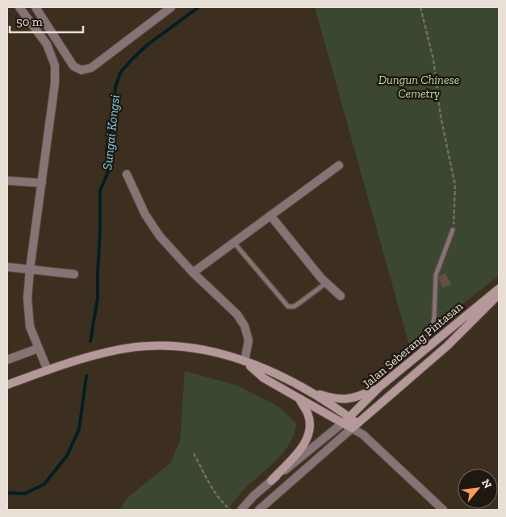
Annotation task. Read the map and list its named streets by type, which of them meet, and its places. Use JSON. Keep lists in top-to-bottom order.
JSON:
{
  "streets": {
    "main road": ["Jalan Seberang Pintasan"]
  },
  "water": ["Sungai Kongsi"],
  "parks": ["Dungun Chinese Cemetry"],
  "scale_bar": "50 m",
  "north": "top right"
}
